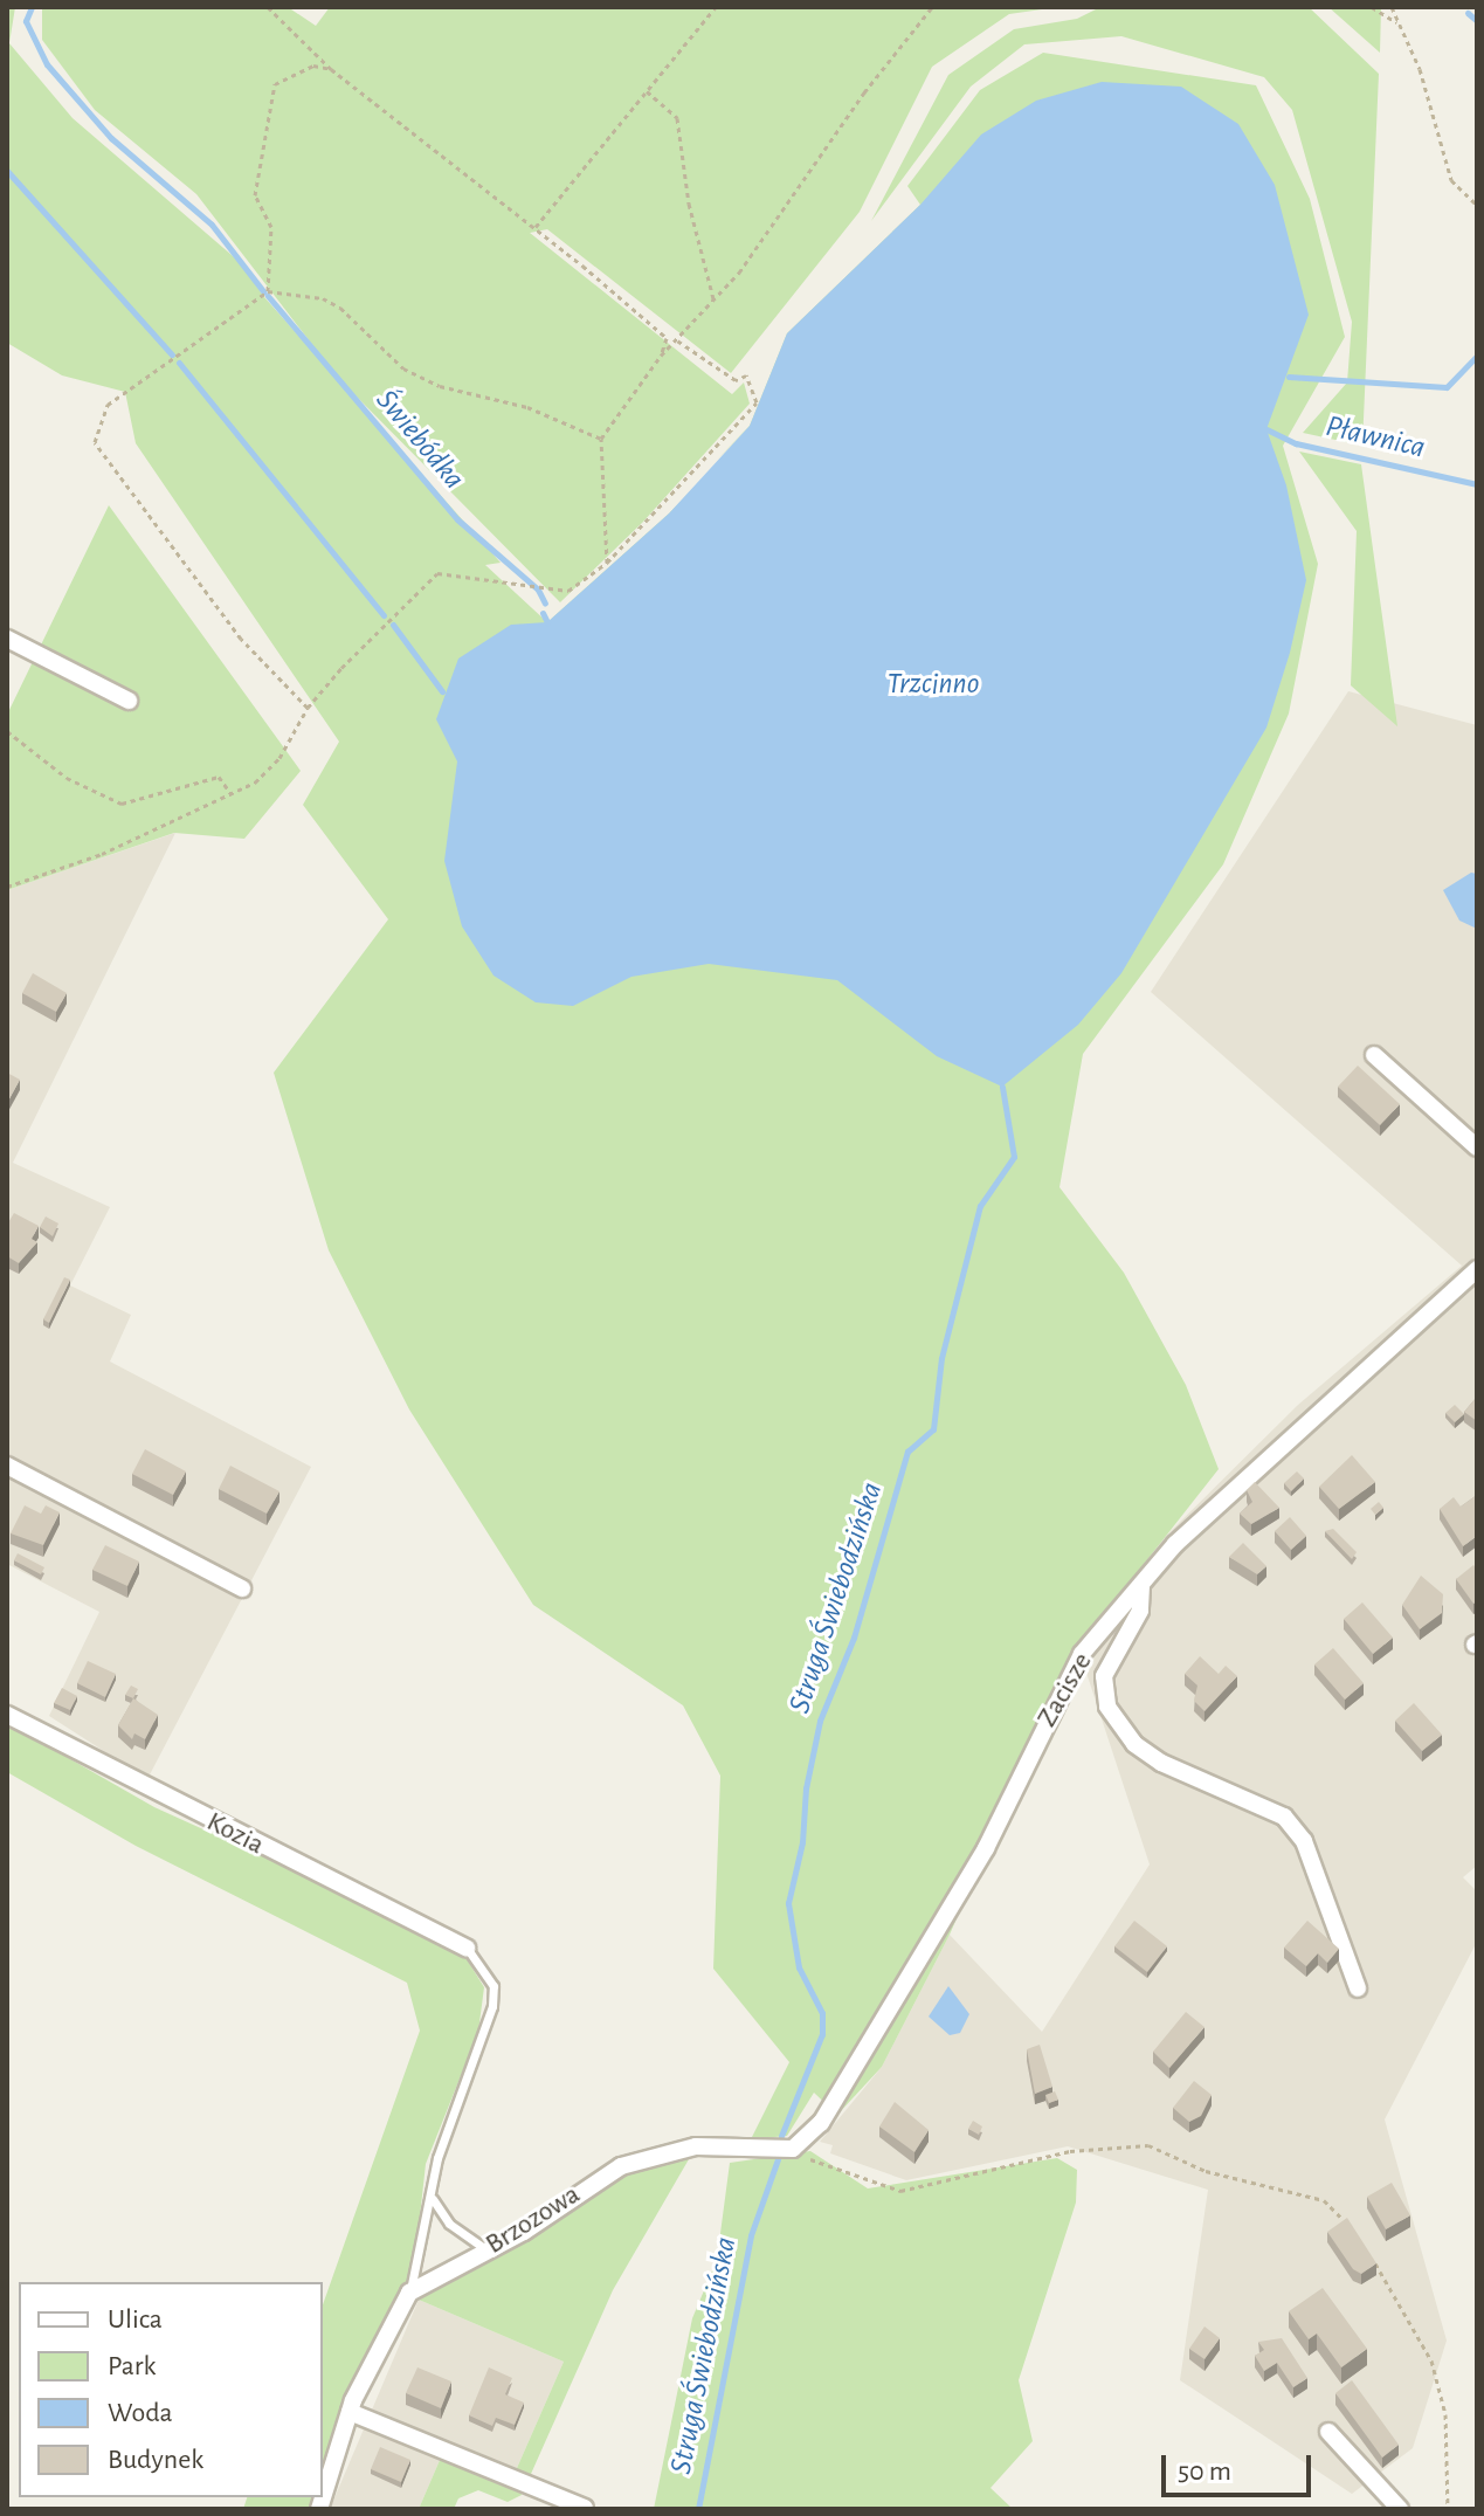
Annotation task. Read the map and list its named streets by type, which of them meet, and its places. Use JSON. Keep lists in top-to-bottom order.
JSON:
{
  "streets": {
    "street": ["Zacisze", "Kozia", "Brzozowa"]
  },
  "crossings": [
    ["Zacisze", "Brzozowa"]
  ],
  "water": [
    "Pławnica",
    "Świebódka",
    "Trzcinno",
    "Struga Świebodzińska"
  ],
  "legend": [
    "Ulica",
    "Park",
    "Woda",
    "Budynek"
  ],
  "scale_bar": "50 m"
}
